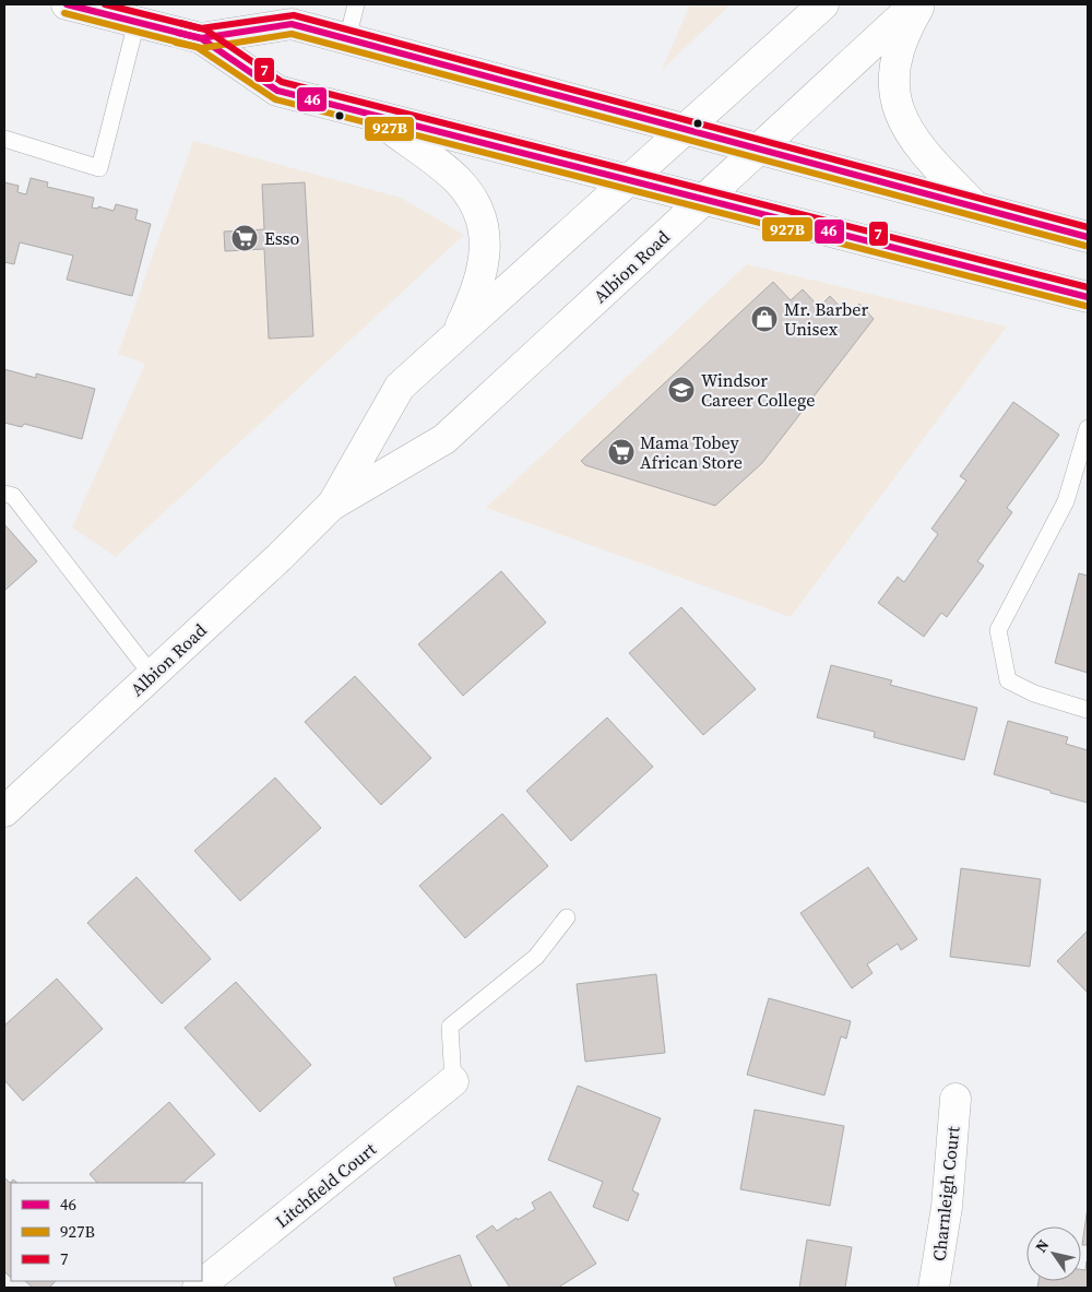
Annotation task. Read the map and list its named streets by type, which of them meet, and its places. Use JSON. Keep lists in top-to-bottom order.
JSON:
{
  "streets": {
    "main road": ["Albion Road", "Litchfield Court", "Charnleigh Court"]
  },
  "places": {
    "supermarket": ["Esso", "Mama Tobey African Store"],
    "shop": ["Mr. Barber Unisex"],
    "school or university": ["Windsor Career College"]
  },
  "lines": ["transit line 46", "transit line 7", "transit line 927B"],
  "legend": ["46", "927B", "7"],
  "north": "top left"
}
